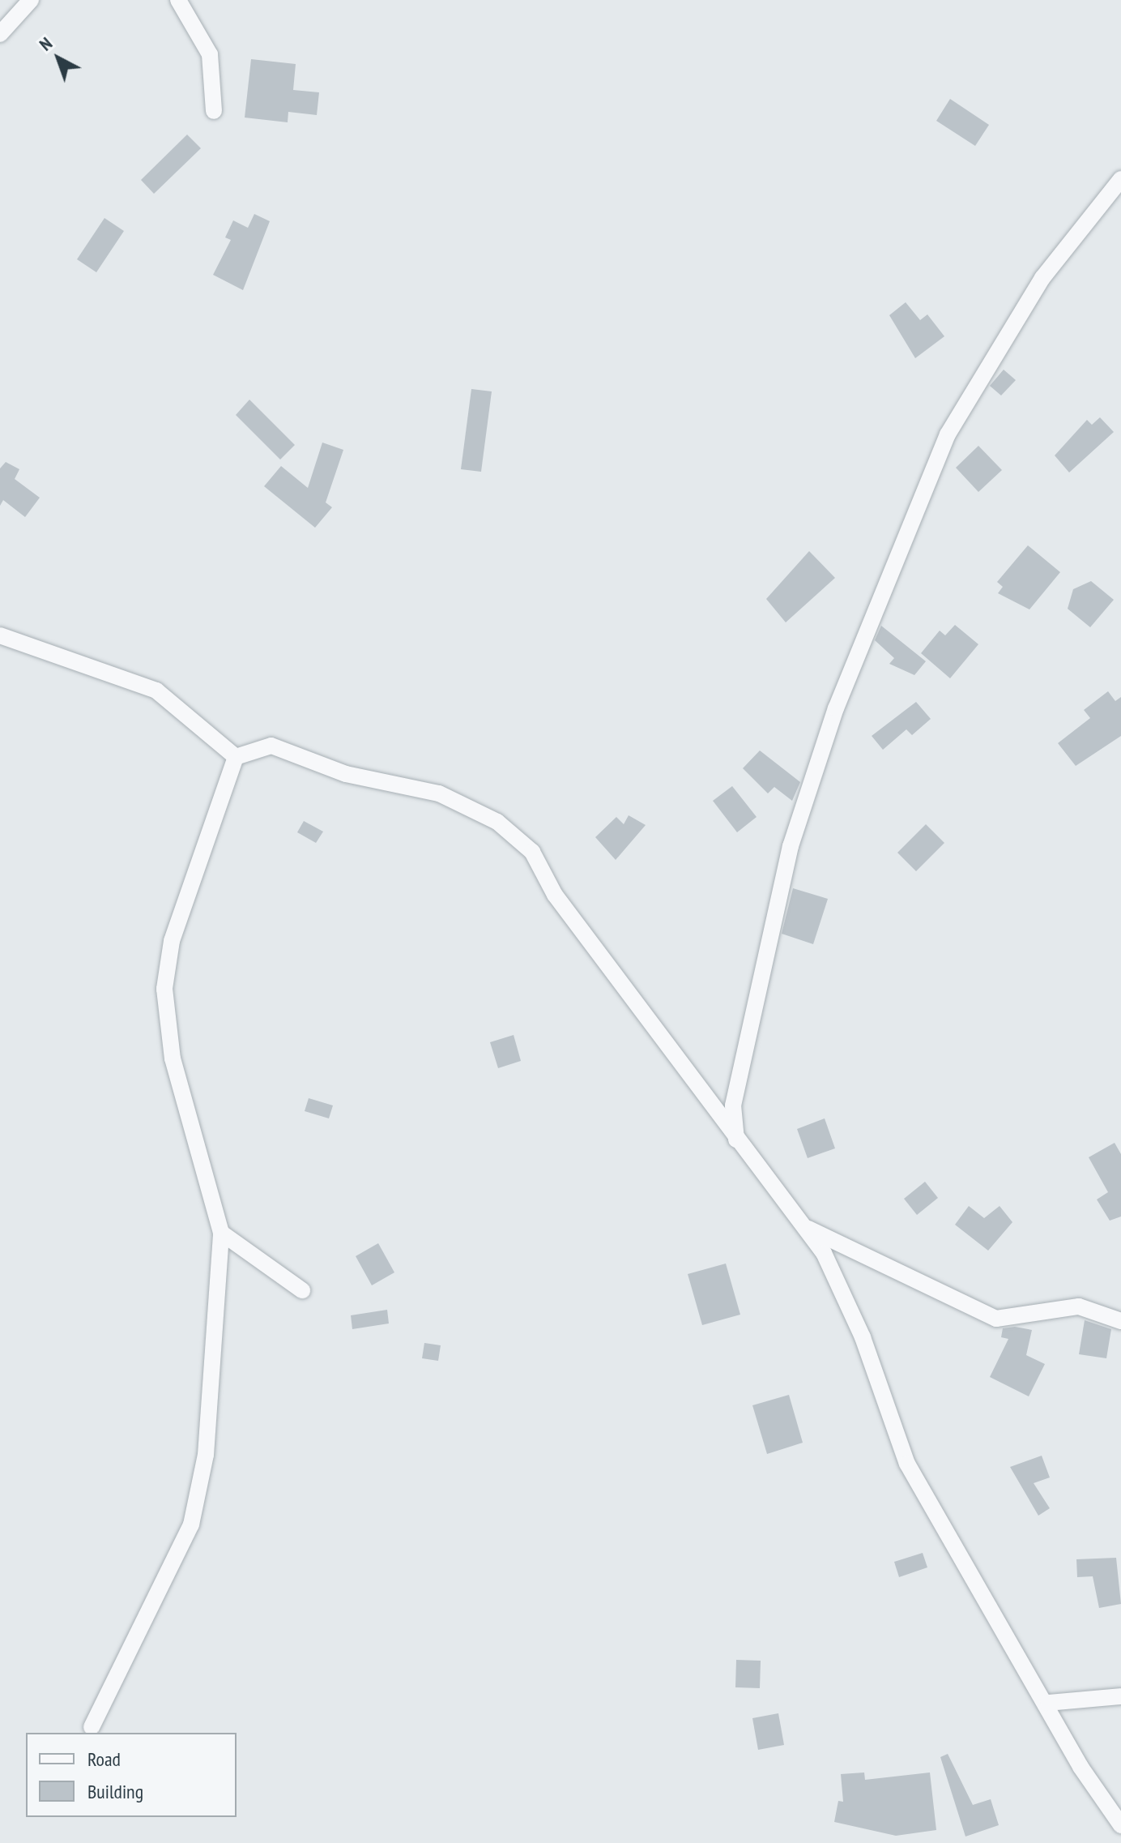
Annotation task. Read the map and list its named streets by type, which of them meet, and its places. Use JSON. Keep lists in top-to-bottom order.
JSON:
{
  "legend": ["Road", "Building"],
  "north": "top left"
}
